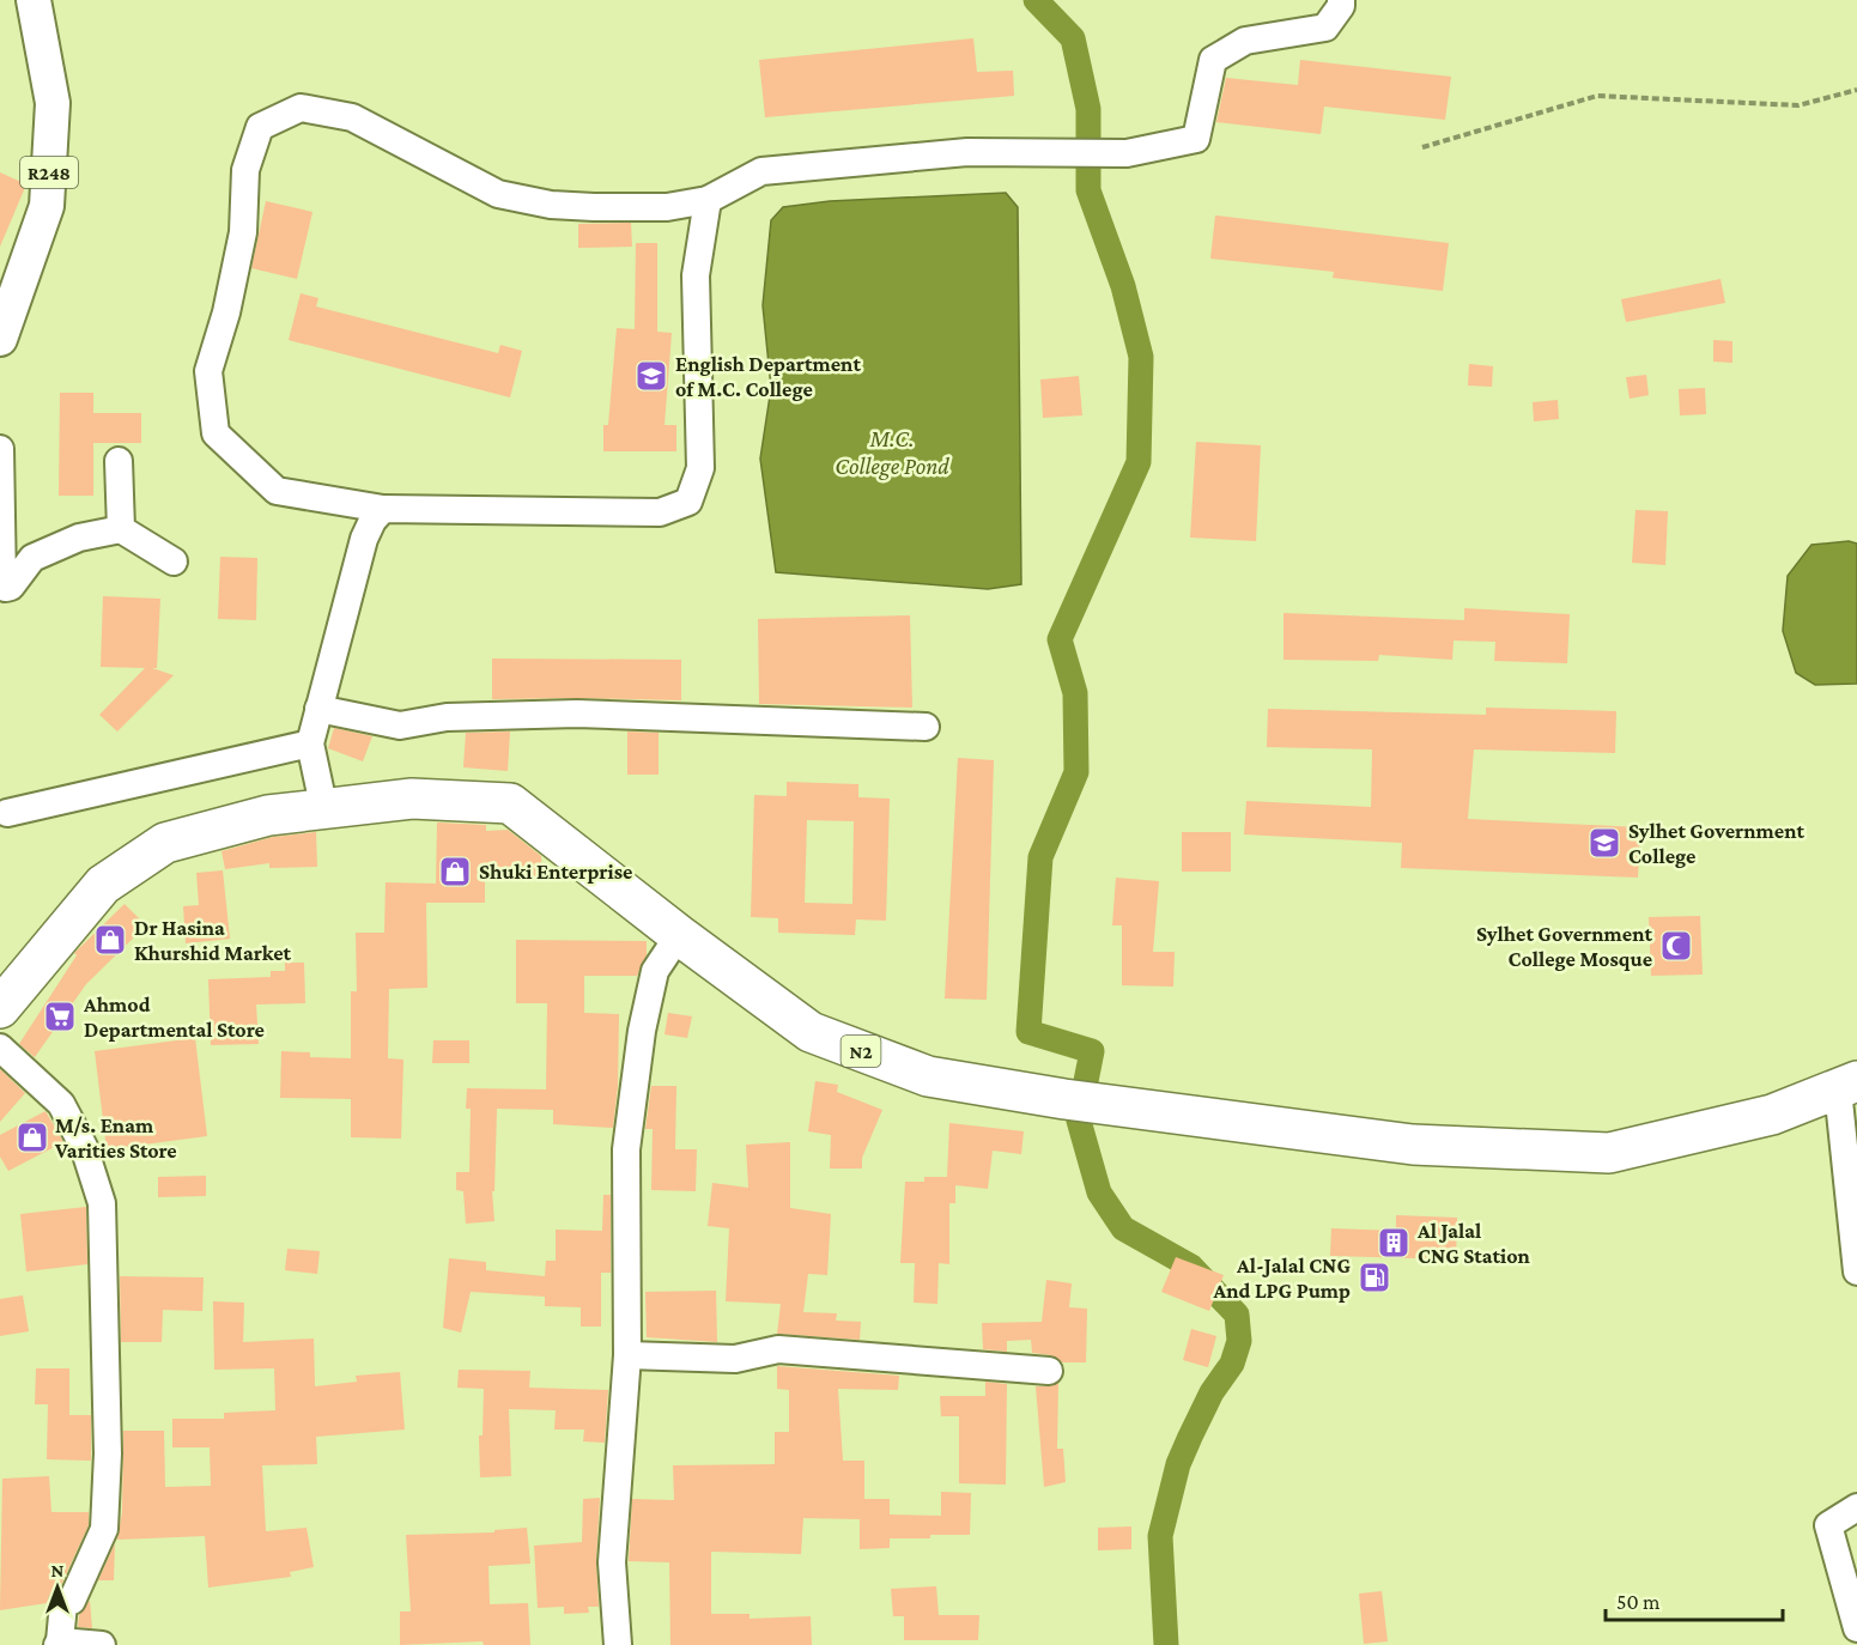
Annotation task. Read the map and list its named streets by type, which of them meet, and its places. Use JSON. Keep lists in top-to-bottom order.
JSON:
{
  "streets": {
    "highway": ["N2"],
    "main road": ["R248"]
  },
  "water": ["M.C. College Pond"],
  "places": {
    "school or university": ["English Department of M.C. College", "Sylhet Government College"],
    "shop": ["Shuki Enterprise", "Dr Hasina Khurshid Market", "M/s. Enam Varities Store"],
    "mosque": ["Sylhet Government College Mosque"],
    "supermarket": ["Ahmod Departmental Store"],
    "building": ["Al Jalal CNG Station"],
    "fuel station": ["Al-Jalal CNG And LPG Pump"]
  },
  "scale_bar": "50 m",
  "north": "top"
}
